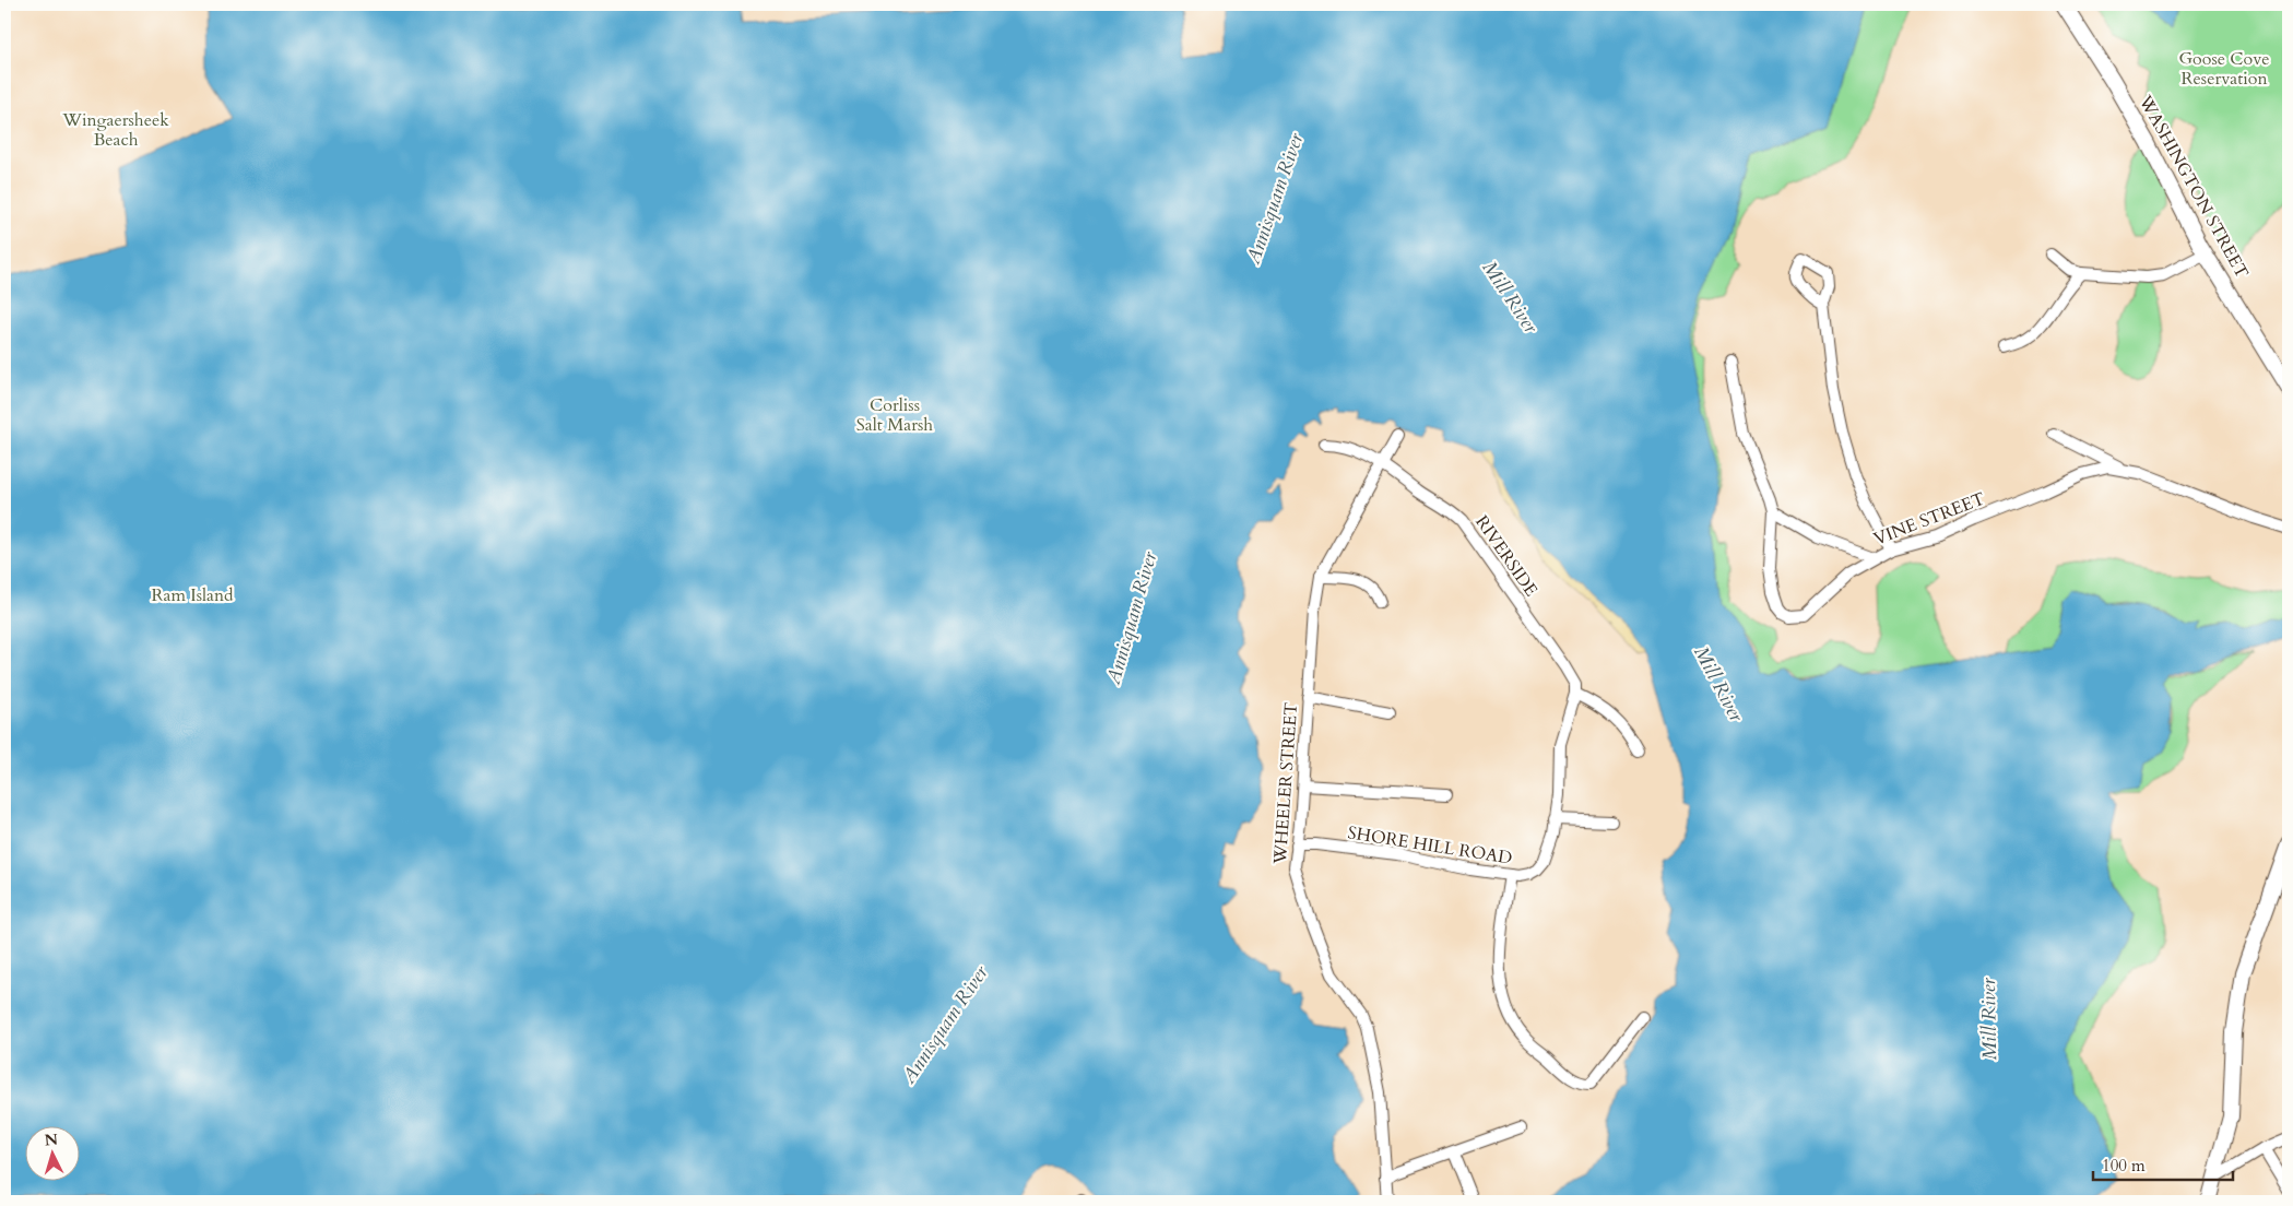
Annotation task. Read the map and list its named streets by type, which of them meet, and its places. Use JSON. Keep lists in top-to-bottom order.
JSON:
{
  "streets": {
    "main road": ["WASHINGTON STREET"],
    "street": [
      "VINE STREET",
      "RIVERSIDE",
      "WHEELER STREET",
      "SHORE HILL ROAD"
    ]
  },
  "crossings": [
    ["RIVERSIDE", "WHEELER STREET"],
    ["RIVERSIDE", "SHORE HILL ROAD"],
    ["WHEELER STREET", "SHORE HILL ROAD"]
  ],
  "water": ["Annisquam River", "Mill River"],
  "parks": [
    "Goose Cove Reservation",
    "Wingaersheek Beach",
    "Corliss Salt Marsh",
    "Ram Island"
  ],
  "scale_bar": "100 m",
  "north": "top"
}
